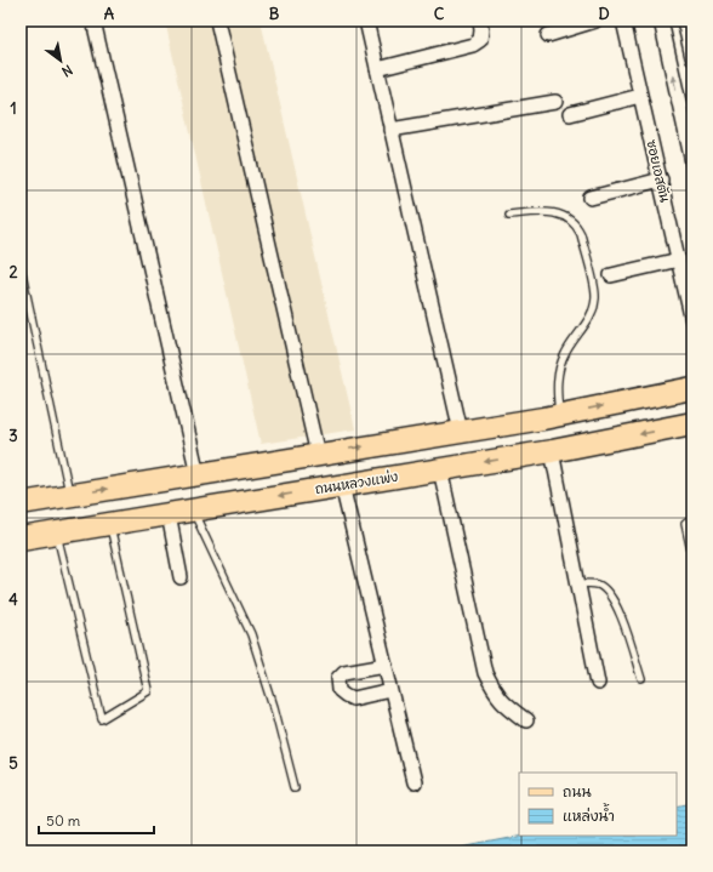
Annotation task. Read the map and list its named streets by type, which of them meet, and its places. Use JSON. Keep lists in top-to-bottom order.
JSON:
{
  "streets": {
    "main road": ["ถนนหลวงแพ่ง"],
    "street": ["ซอยเอสตัน"]
  },
  "legend": ["ถนน", "แหล่งน้ำ"],
  "scale_bar": "50 m",
  "north": "bottom right",
  "grid": {
    "columns": [
      "A",
      "B",
      "C",
      "D"
    ],
    "rows": [
      "1",
      "2",
      "3",
      "4",
      "5"
    ]
  }
}
